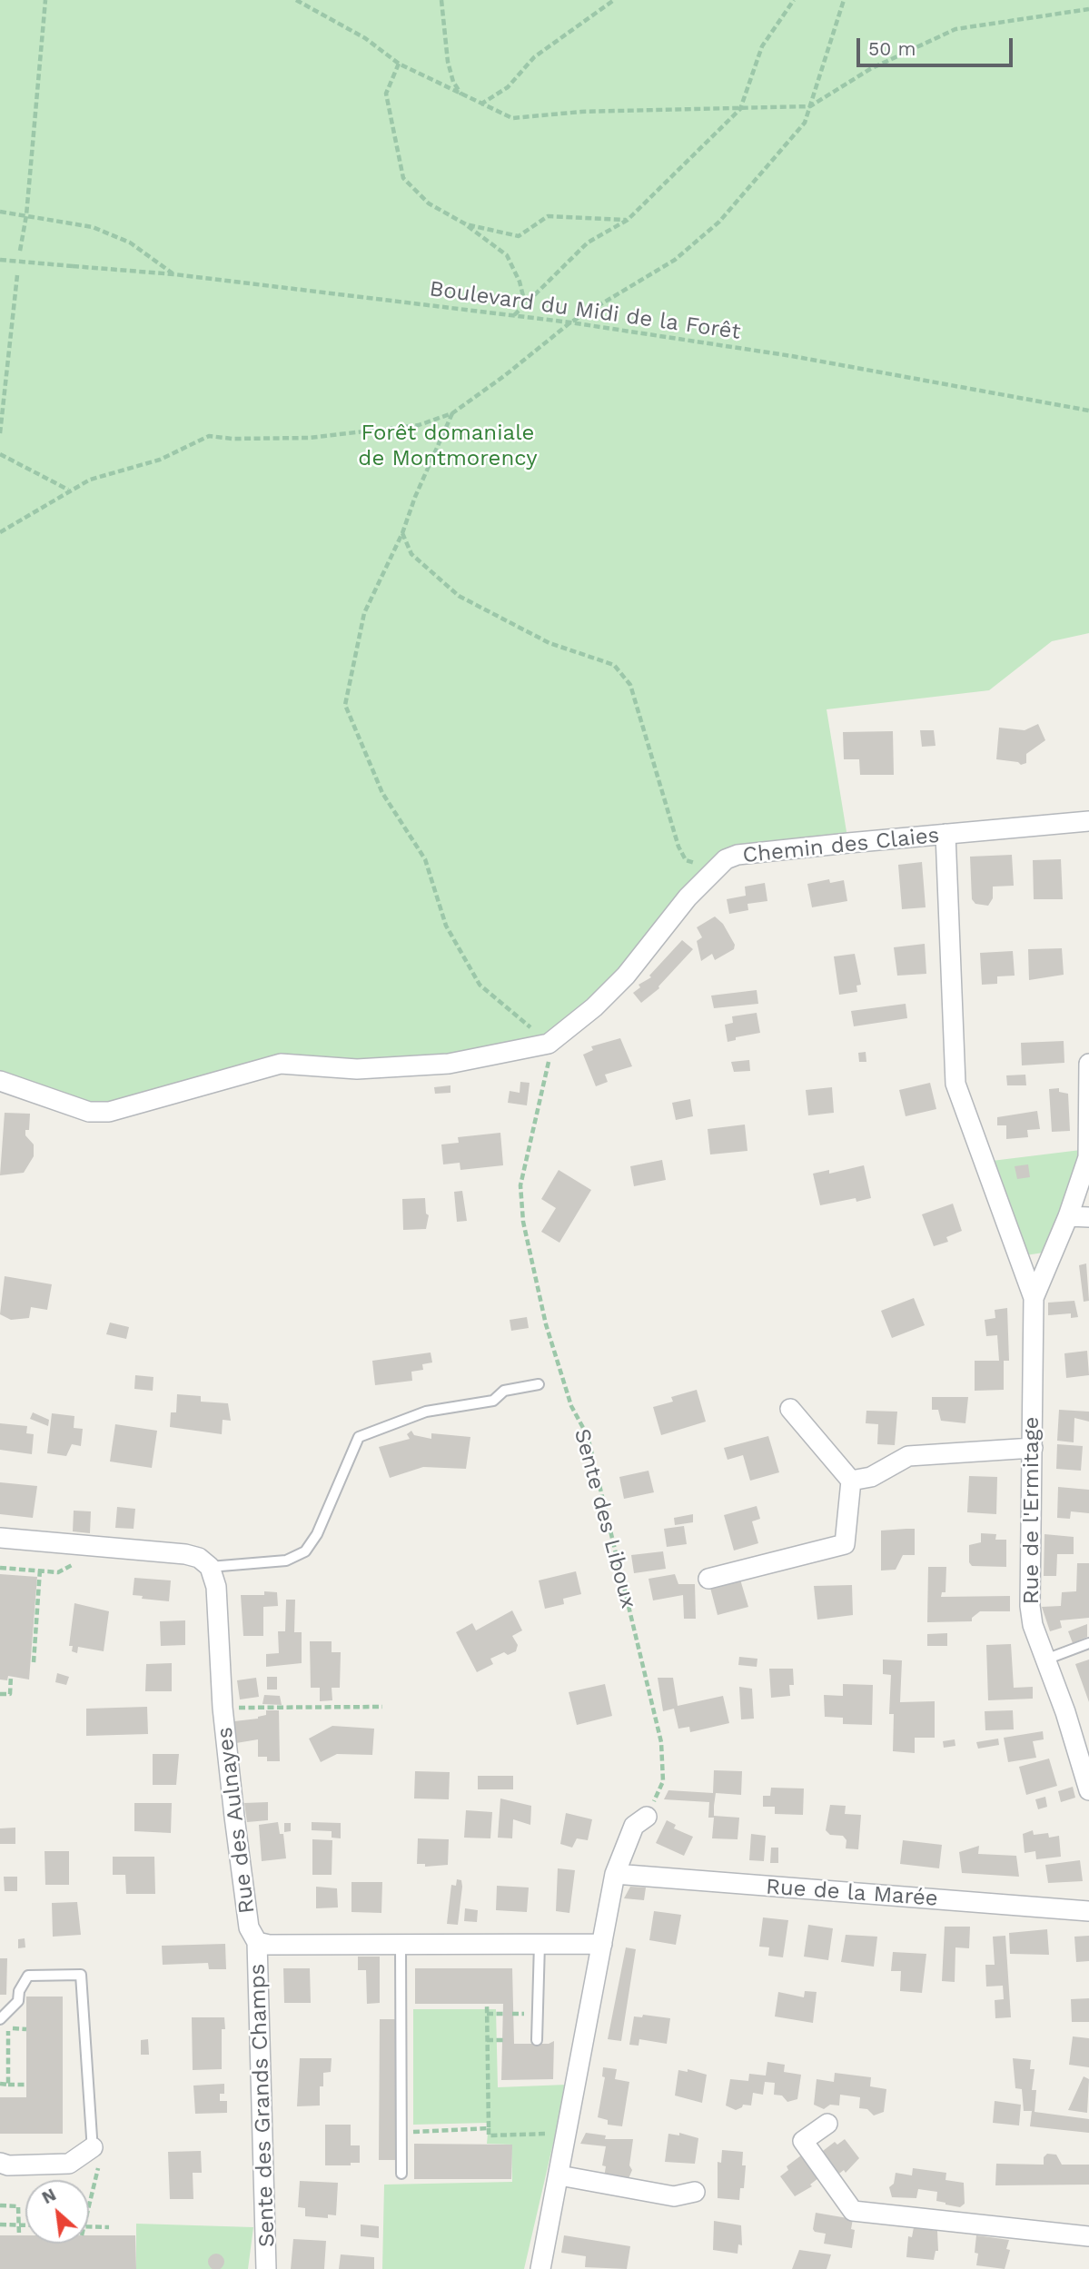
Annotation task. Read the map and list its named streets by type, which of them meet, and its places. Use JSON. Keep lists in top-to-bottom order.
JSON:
{
  "streets": {
    "street": [
      "Chemin des Claies",
      "Rue de l'Ermitage",
      "Rue des Aulnayes",
      "Rue de la Marée",
      "Sente des Grands Champs"
    ],
    "path": ["Boulevard du Midi de la Forêt", "Sente des Liboux"]
  },
  "crossings": [
    ["Chemin des Claies", "Sente des Liboux"],
    ["Rue des Aulnayes", "Sente des Grands Champs"]
  ],
  "parks": ["Forêt domaniale de Montmorency"],
  "scale_bar": "50 m",
  "north": "top left"
}
